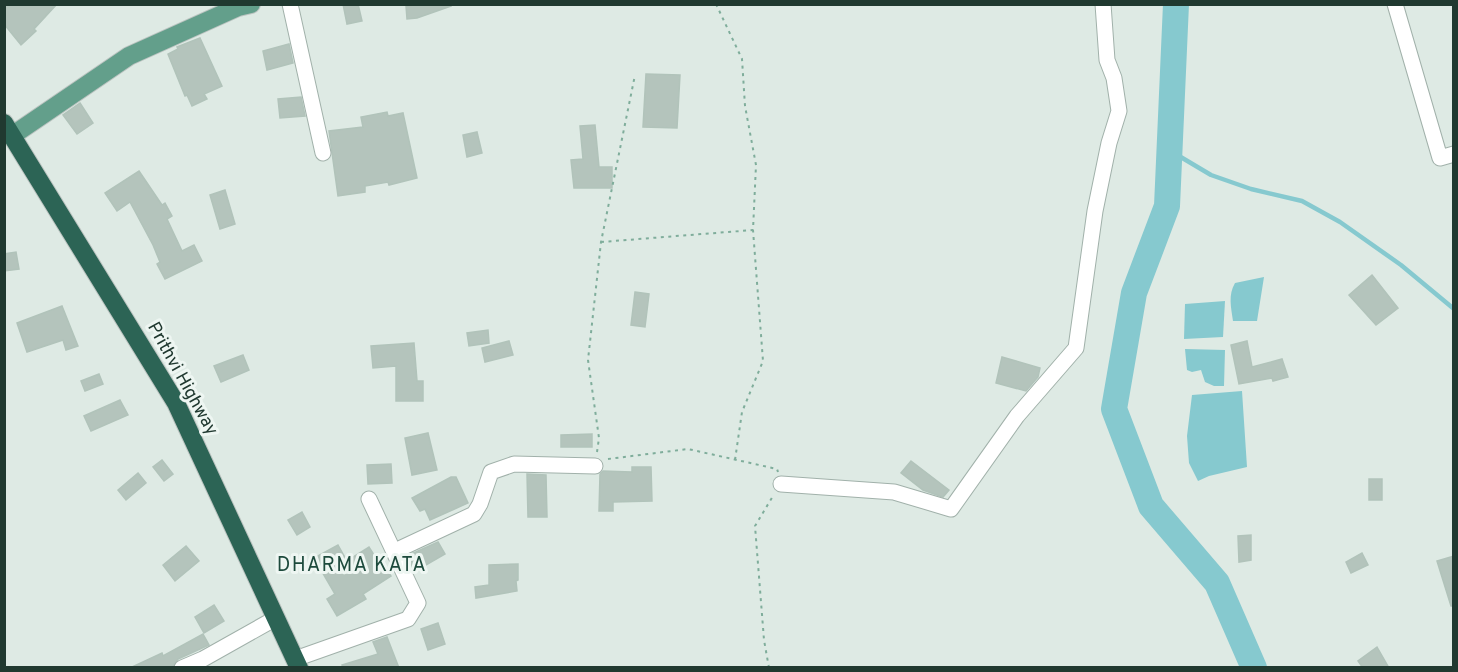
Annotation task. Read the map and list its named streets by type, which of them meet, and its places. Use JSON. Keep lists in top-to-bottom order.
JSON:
{
  "streets": {
    "highway": ["Prithvi Highway"]
  },
  "districts": ["DHARMA KATA"]
}
